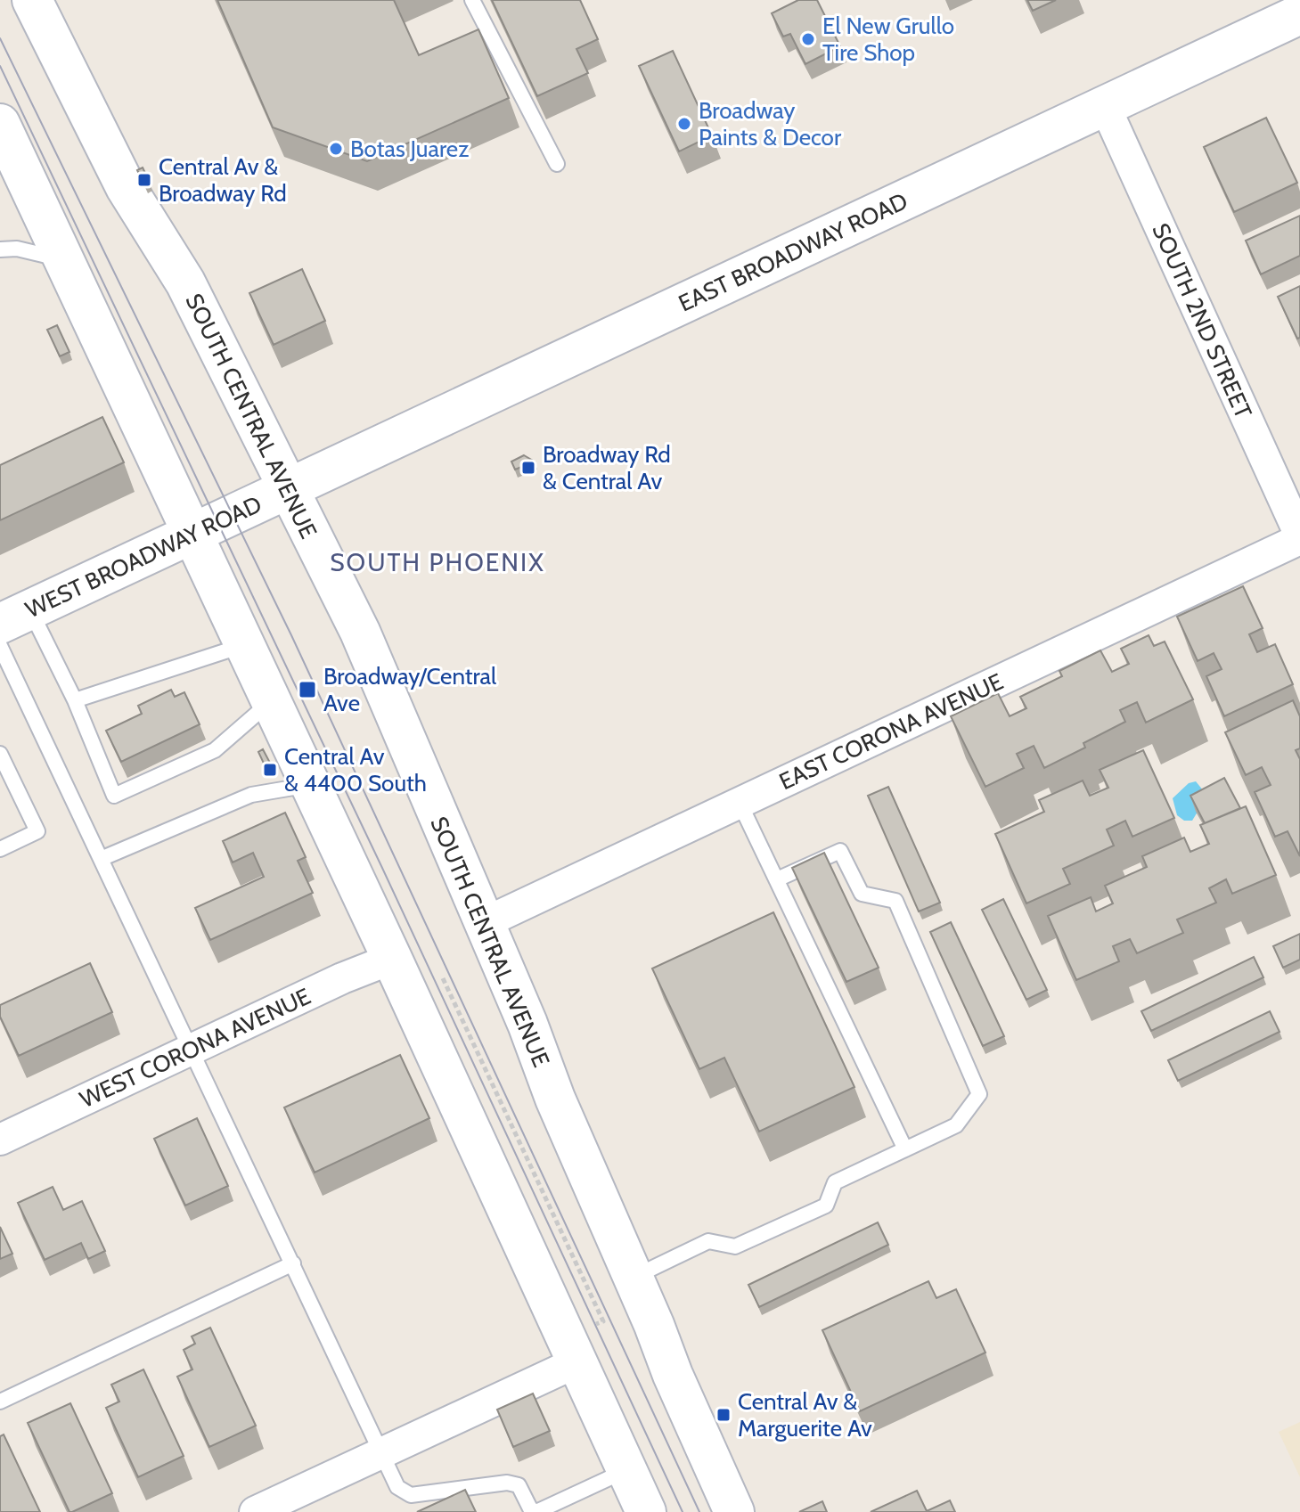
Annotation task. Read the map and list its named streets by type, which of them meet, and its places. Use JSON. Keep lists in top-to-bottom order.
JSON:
{
  "streets": {
    "main road": ["EAST BROADWAY ROAD", "SOUTH CENTRAL AVENUE", "WEST BROADWAY ROAD"],
    "street": ["SOUTH 2ND STREET", "EAST CORONA AVENUE", "WEST CORONA AVENUE"]
  },
  "crossings": [
    ["EAST BROADWAY ROAD", "SOUTH 2ND STREET"],
    ["EAST BROADWAY ROAD", "SOUTH CENTRAL AVENUE"],
    ["EAST BROADWAY ROAD", "WEST BROADWAY ROAD"],
    ["SOUTH 2ND STREET", "EAST CORONA AVENUE"],
    ["SOUTH CENTRAL AVENUE", "WEST BROADWAY ROAD"],
    ["SOUTH CENTRAL AVENUE", "EAST CORONA AVENUE"]
  ],
  "districts": ["SOUTH PHOENIX"],
  "places": {
    "other": ["El New Grullo Tire Shop", "Broadway Paints & Decor", "Botas Juarez"],
    "transit": [
      "Central Av & Broadway Rd",
      "Broadway Rd & Central Av",
      "Broadway/Central Ave",
      "Central Av & 4400 South",
      "Central Av & Marguerite Av"
    ]
  }
}
